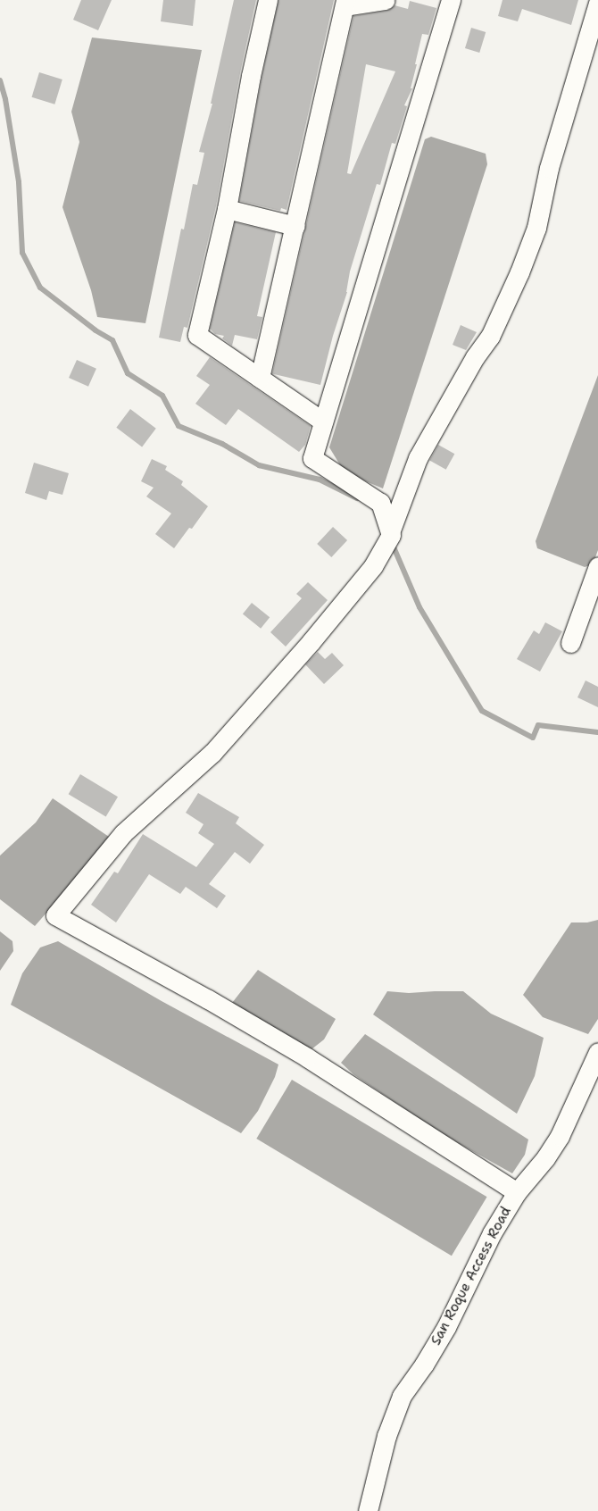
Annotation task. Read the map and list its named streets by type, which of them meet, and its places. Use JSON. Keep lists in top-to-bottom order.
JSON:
{
  "streets": {
    "street": ["San Roque Access Road"]
  }
}
